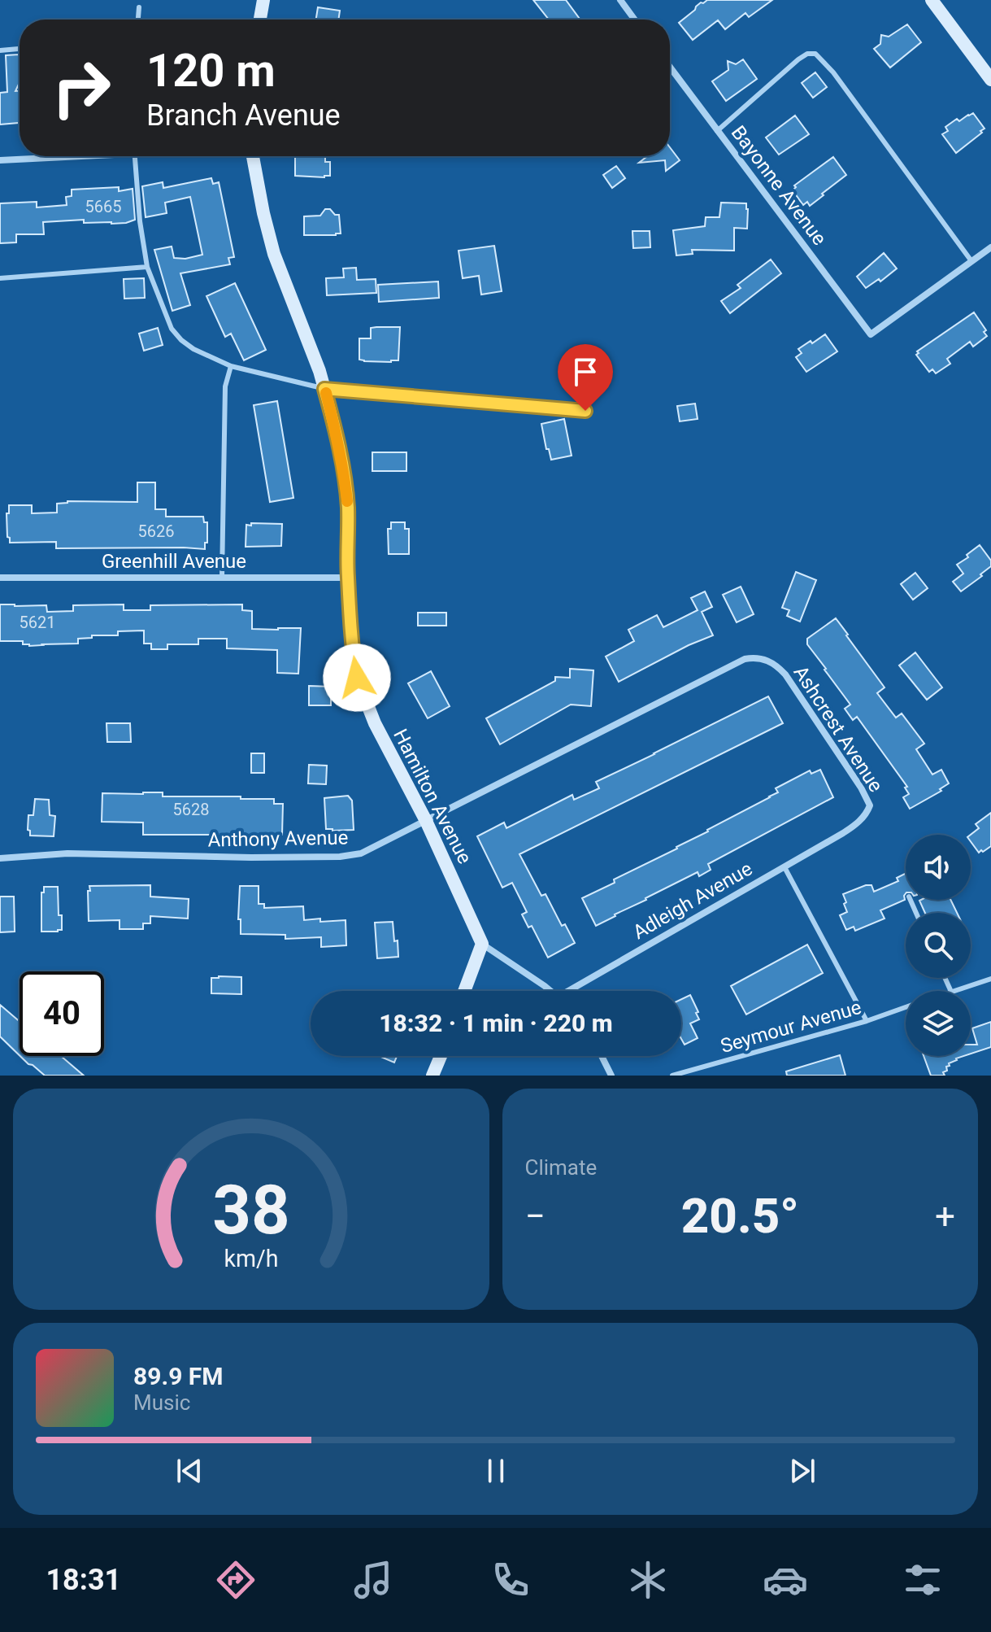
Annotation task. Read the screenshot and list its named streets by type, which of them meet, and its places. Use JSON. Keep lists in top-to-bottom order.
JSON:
{
  "streets": {
    "street": [
      "Bayonne Avenue",
      "Greenhill Avenue",
      "Ashcrest Avenue",
      "Hamilton Avenue",
      "Anthony Avenue",
      "Adleigh Avenue"
    ],
    "lane": ["Seymour Avenue"]
  },
  "crossings": [
    ["Greenhill Avenue", "Hamilton Avenue"],
    ["Ashcrest Avenue", "Anthony Avenue"],
    ["Ashcrest Avenue", "Adleigh Avenue"],
    ["Hamilton Avenue", "Anthony Avenue"]
  ],
  "house_numbers": [
    "5665",
    "5626",
    "5621",
    "5628"
  ],
  "page": {
    "turn": ["120 m", "Branch Avenue"],
    "limit": "40",
    "trip": "18:32 · 1 min · 220 m",
    "tile": "Climate",
    "heat": ["−", "20.5°", "+"],
    "song": ["89.9 FM", "Music"],
    "tabs": "18:31",
    "gauge": ["38", "km/h"]
  }
}
